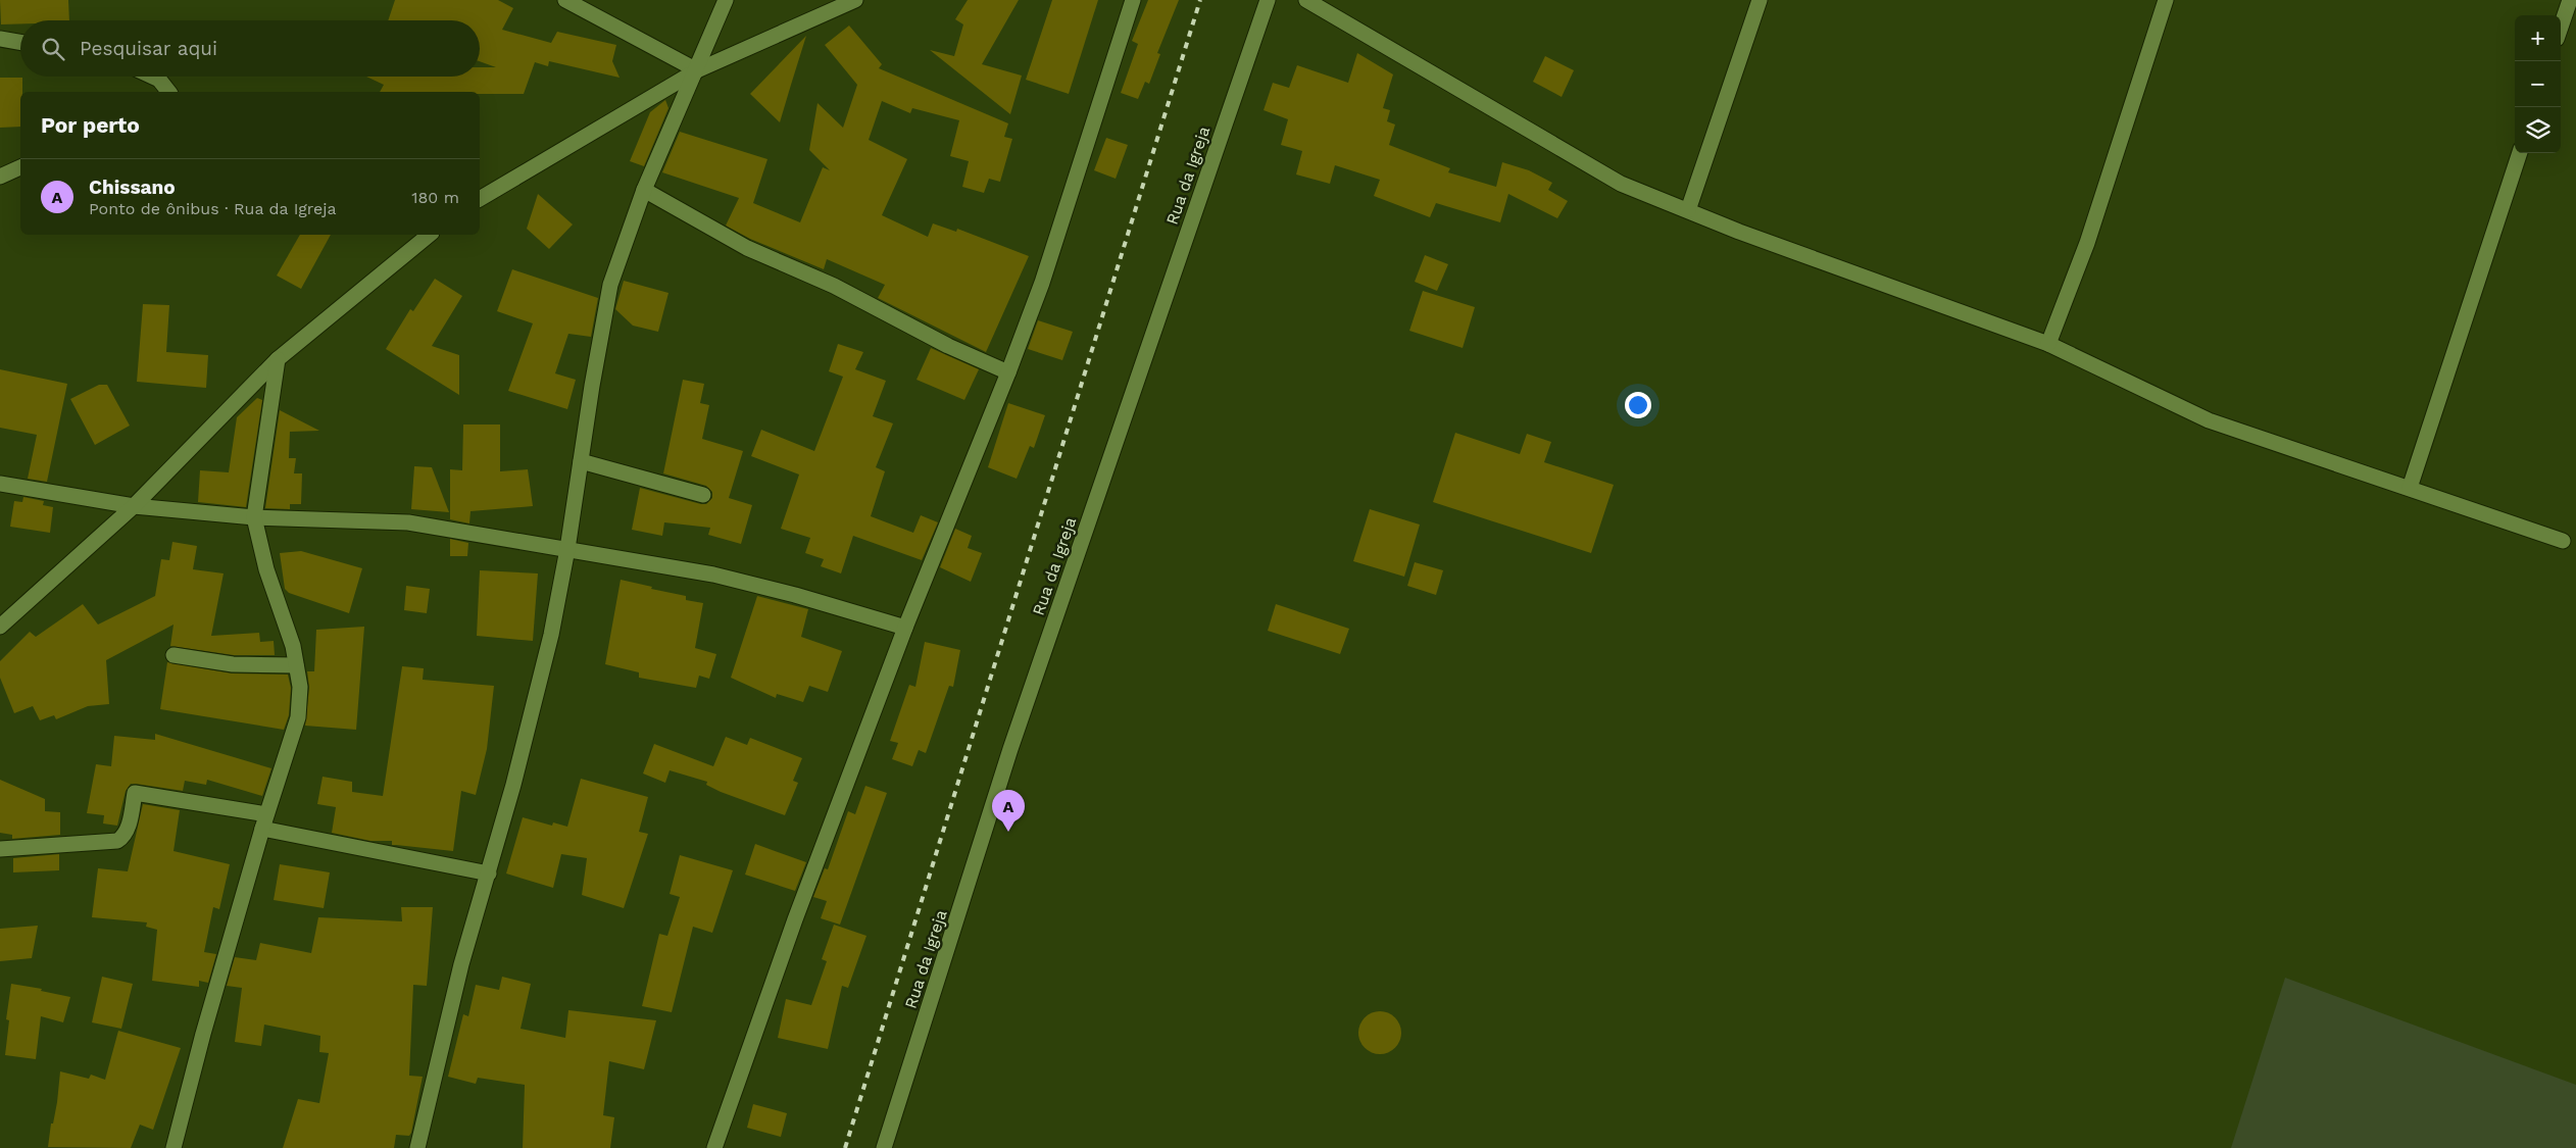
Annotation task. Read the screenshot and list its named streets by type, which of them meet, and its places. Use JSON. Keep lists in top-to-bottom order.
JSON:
{
  "streets": {
    "street": ["Rua da Igreja"]
  },
  "page": {
    "map_buttons": ["+", "−"],
    "search": "Pesquisar aqui",
    "heading": "Por perto",
    "list": [
      {
        "mark": "A",
        "name": "Chissano",
        "note": "Ponto de ônibus · Rua da Igreja",
        "value": "180 m"
      }
    ],
    "pins": "A"
  }
}
